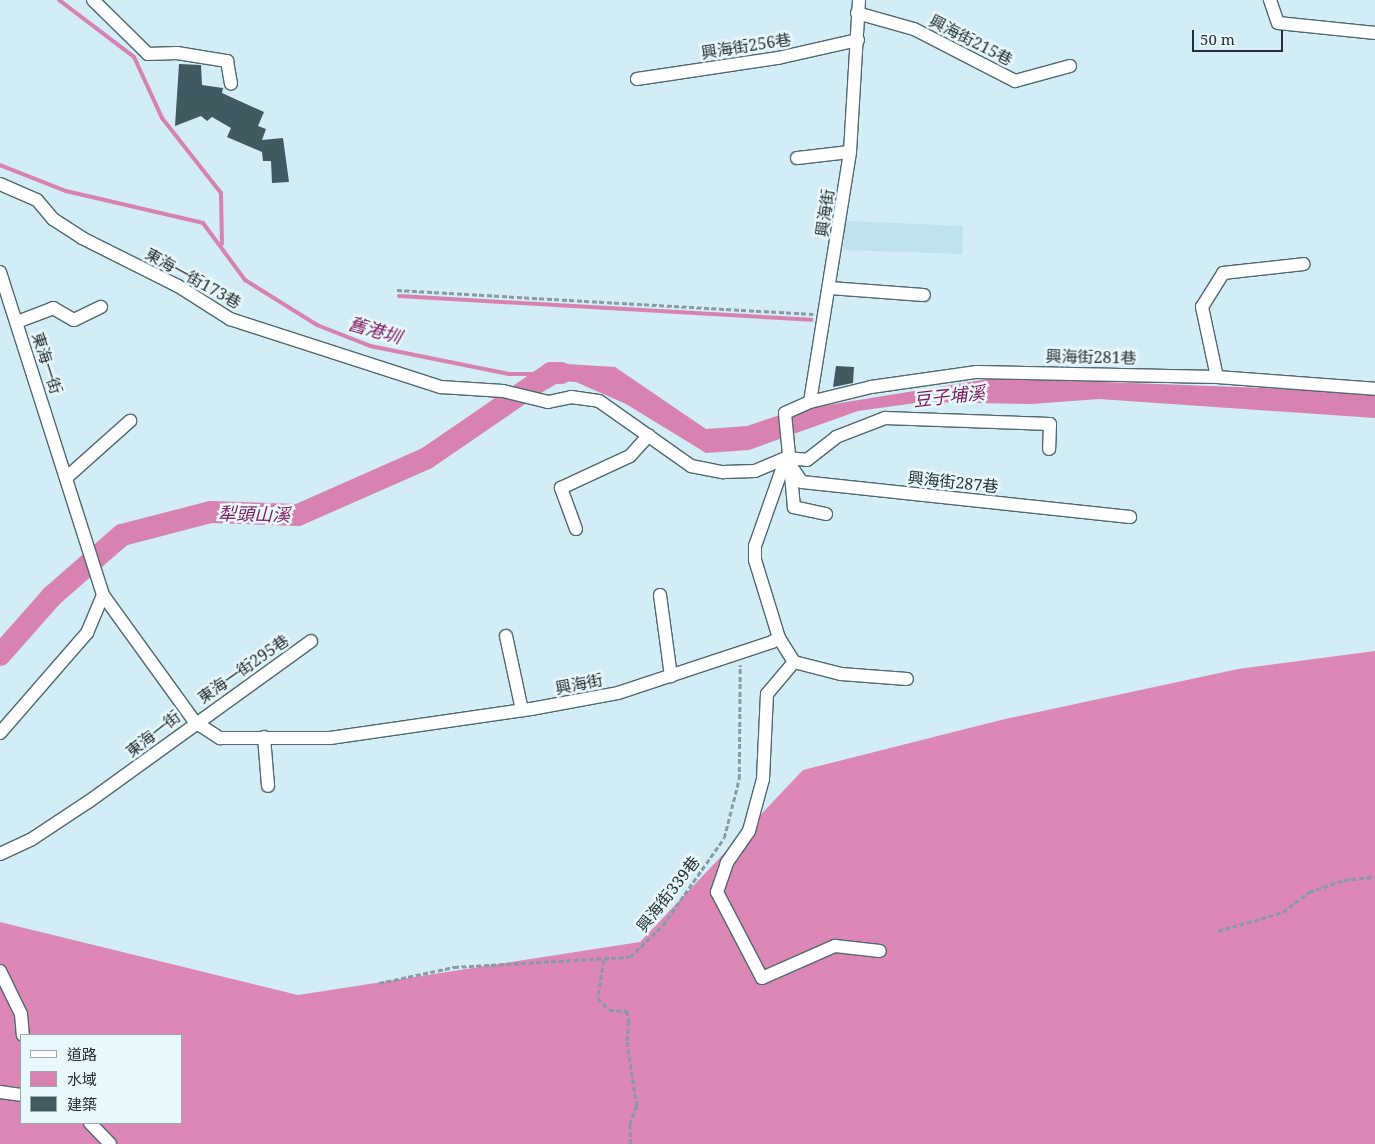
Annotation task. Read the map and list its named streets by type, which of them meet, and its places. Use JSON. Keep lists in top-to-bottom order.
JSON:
{
  "streets": {
    "street": [
      "興海街215巷",
      "興海街256巷",
      "興海街",
      "東海一街173巷",
      "興海街281巷",
      "東海一街",
      "興海街287巷",
      "東海一街295巷"
    ],
    "path": ["興海街339巷"]
  },
  "crossings": [
    ["興海街215巷", "興海街"],
    ["興海街256巷", "興海街"],
    ["興海街", "興海街281巷"],
    ["興海街", "東海一街"],
    ["興海街", "東海一街295巷"],
    ["興海街", "興海街339巷"],
    ["東海一街", "東海一街295巷"]
  ],
  "water": ["舊港圳", "豆子埔溪", "犁頭山溪"],
  "legend": ["道路", "水域", "建築"],
  "scale_bar": "50 m"
}
